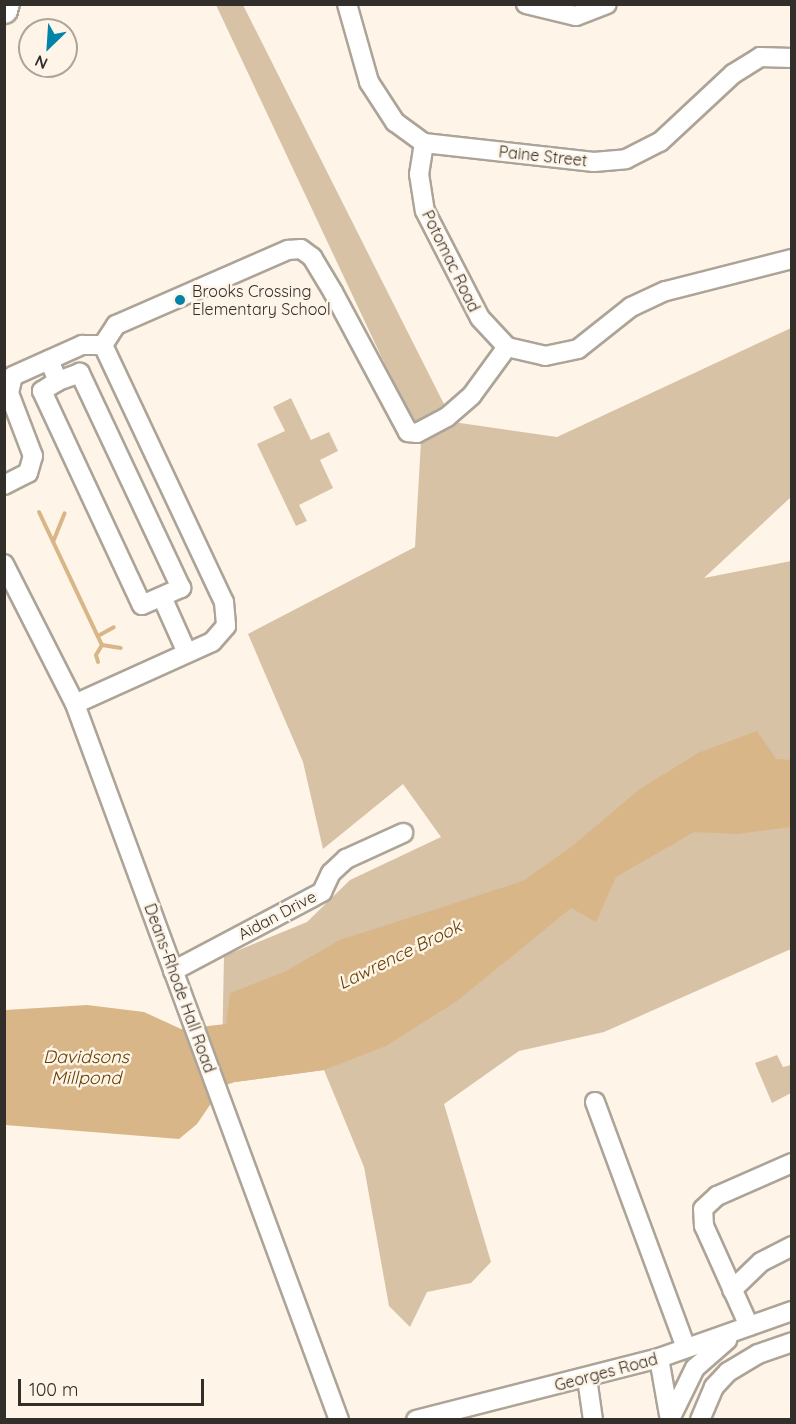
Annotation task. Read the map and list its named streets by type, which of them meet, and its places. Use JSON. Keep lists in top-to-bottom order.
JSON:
{
  "streets": {
    "street": [
      "Paine Street",
      "Potomac Road",
      "Aidan Drive",
      "Deans-Rhode Hall Road",
      "Georges Road"
    ]
  },
  "crossings": [
    ["Paine Street", "Potomac Road"],
    ["Aidan Drive", "Deans-Rhode Hall Road"]
  ],
  "water": ["Lawrence Brook", "Davidsons Millpond"],
  "places": ["Brooks Crossing Elementary School"],
  "scale_bar": "100 m",
  "north": "bottom left"
}
